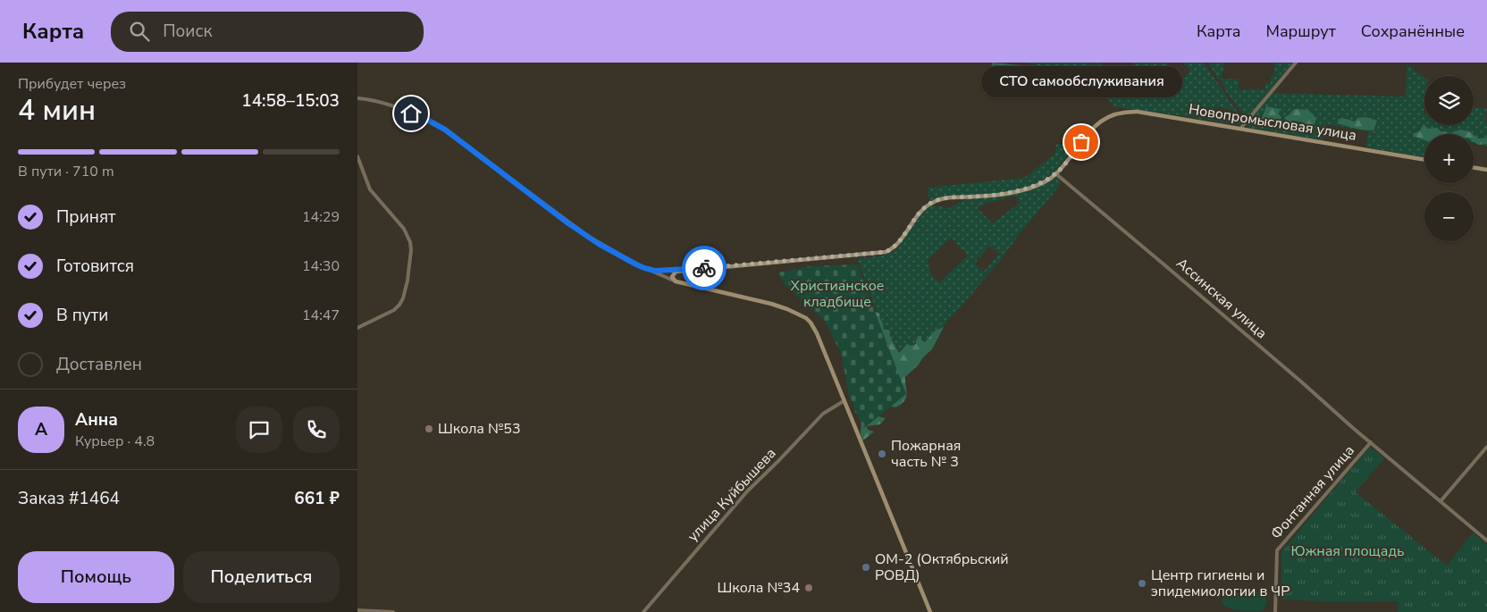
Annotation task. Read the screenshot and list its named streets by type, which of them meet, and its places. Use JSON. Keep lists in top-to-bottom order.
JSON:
{
  "streets": {
    "main road": ["Новопромысловая улица"],
    "street": ["Ассинская улица", "Фонтанная улица", "улица Куйбышева"]
  },
  "crossings": [
    ["Новопромысловая улица", "Ассинская улица"],
    ["Ассинская улица", "Фонтанная улица"]
  ],
  "parks": ["Христианское кладбище", "Южная площадь"],
  "places": [
    "СТО самообслуживания",
    "Школа №53",
    "Пожарная часть № 3",
    "ОМ-2 (Октябрьский РОВД)",
    "Центр гигиены и эпидемиологии в ЧР",
    "Школа №34"
  ],
  "page": {
    "header": "Карта",
    "search": "Поиск",
    "nav": ["Карта", "Маршрут", "Сохранённые"],
    "heading": ["4 мин", "Прибудет через", "14:58–15:03"],
    "panel": [
      "Анна",
      "Курьер · 4.8",
      "Заказ #1464",
      "661 ₽"
    ],
    "bubble": "СТО самообслуживания",
    "map_buttons": ["+", "−"],
    "bar": "В пути · 710 m",
    "list": [
      ["Принят", "14:29"],
      ["Готовится", "14:30"],
      ["В пути", "14:47"],
      "Доставлен"
    ],
    "round": "А",
    "buttons": ["Помощь", "Поделиться"]
  }
}
